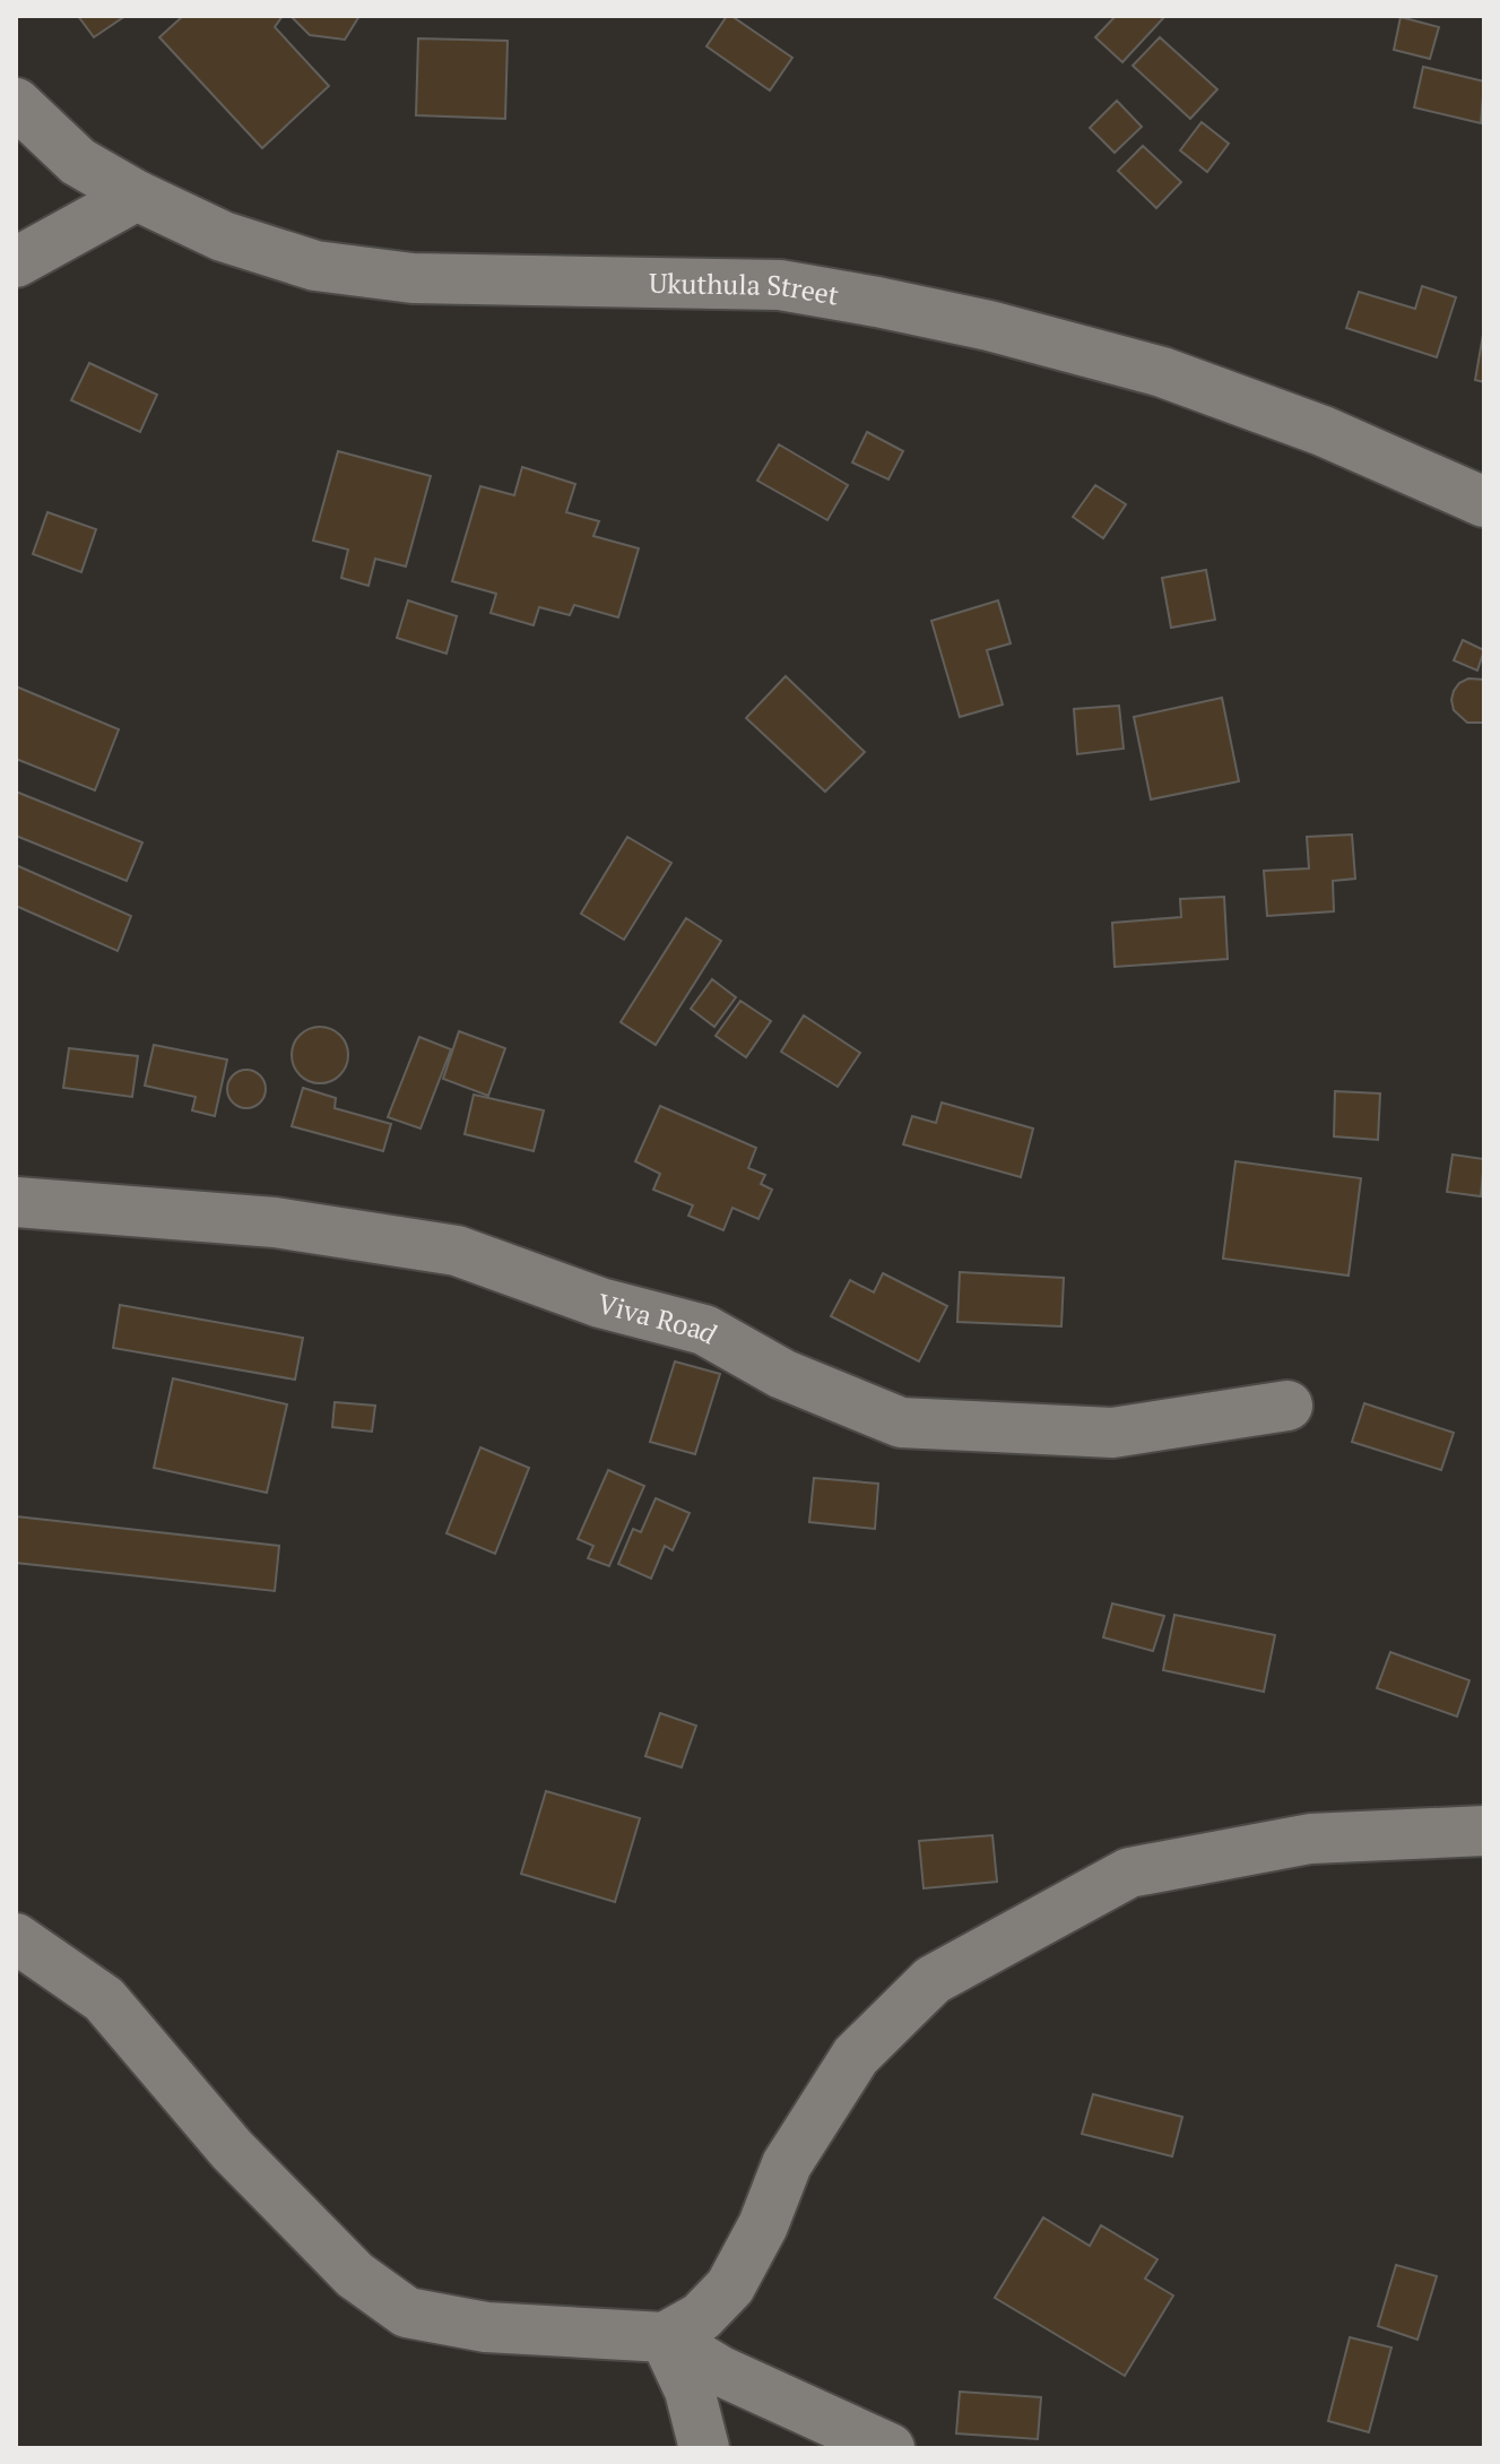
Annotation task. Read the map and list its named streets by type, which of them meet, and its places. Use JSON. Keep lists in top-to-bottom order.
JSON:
{
  "streets": {
    "street": ["Ukuthula Street", "Viva Road"]
  }
}
